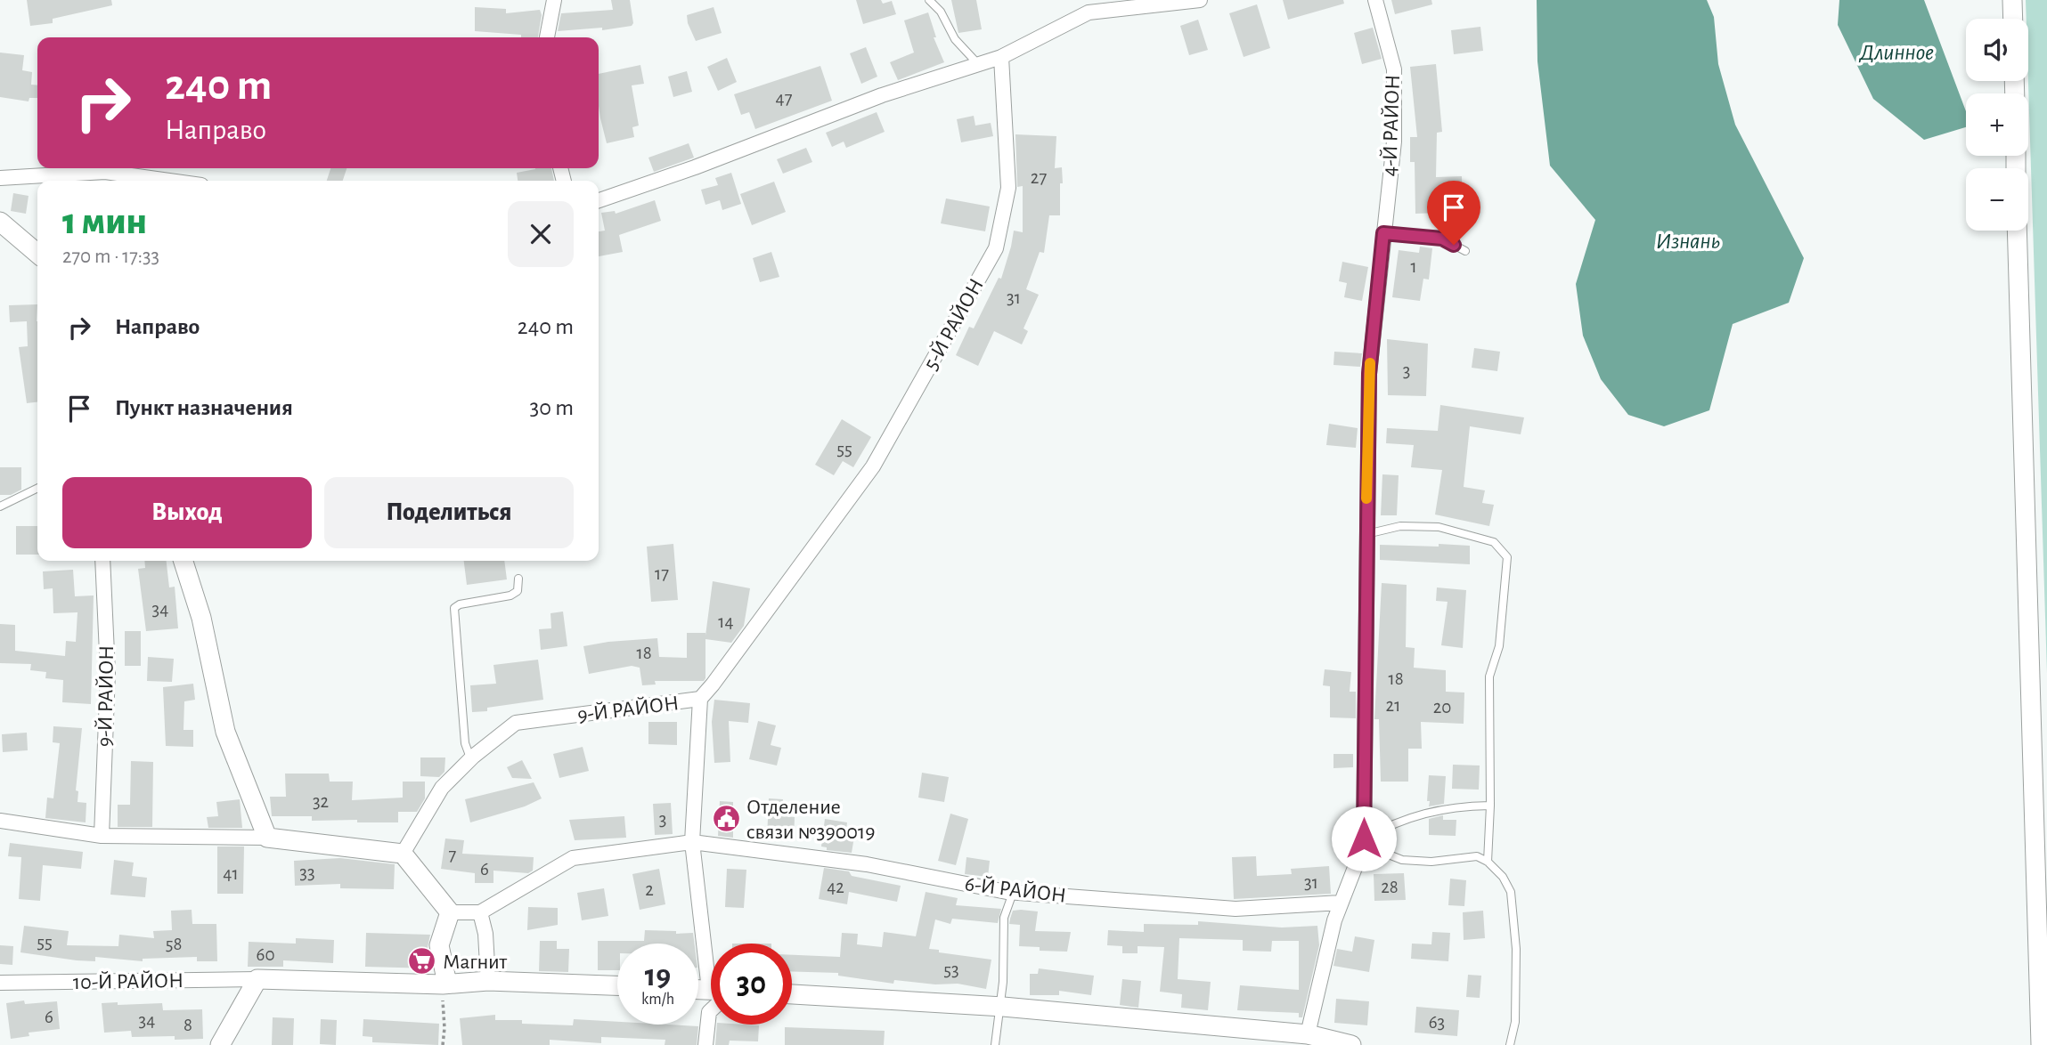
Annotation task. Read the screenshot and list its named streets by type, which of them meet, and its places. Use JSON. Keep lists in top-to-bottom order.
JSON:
{
  "streets": {
    "street": [
      "4-Й РАЙОН",
      "5-Й РАЙОН",
      "9-Й РАЙОН",
      "6-Й РАЙОН",
      "10-Й РАЙОН"
    ]
  },
  "crossings": [
    ["5-Й РАЙОН", "9-Й РАЙОН"]
  ],
  "water": ["Длинное", "Изнань"],
  "places": {
    "public building": ["Отделение связи №390019"],
    "supermarket": ["Магнит"]
  },
  "house_numbers": [
    "47",
    "27",
    "1",
    "31",
    "3",
    "55",
    "17",
    "34",
    "14",
    "18",
    "18",
    "21",
    "20",
    "32",
    "3",
    "7",
    "6",
    "33",
    "41",
    "31",
    "42",
    "28",
    "2",
    "55",
    "58",
    "60",
    "53",
    "6",
    "34",
    "63",
    "8"
  ],
  "page": {
    "map_buttons": ["+", "−"],
    "turn": ["240 m", "Направо"],
    "heading": ["1 мин", "270 m · 17:33"],
    "list": [
      {
        "name": "Направо",
        "value": "240 m"
      },
      {
        "name": "Пункт назначения",
        "value": "30 m"
      }
    ],
    "buttons": ["Выход", "Поделиться"],
    "speed": "19 km/h",
    "limit": "30"
  }
}
